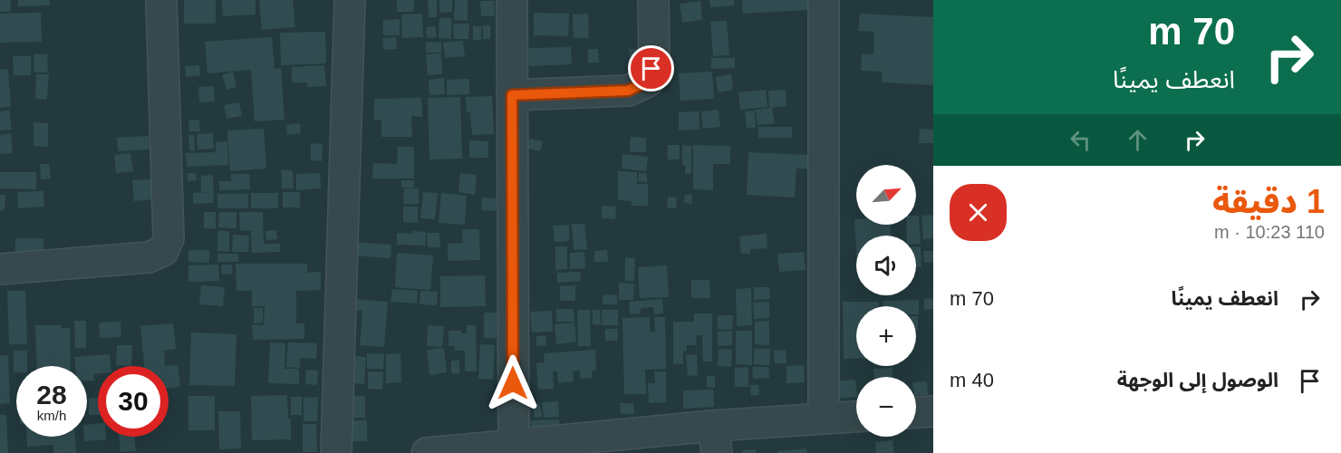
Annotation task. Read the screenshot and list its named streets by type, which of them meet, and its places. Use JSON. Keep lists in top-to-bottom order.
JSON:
{
  "north": "top right",
  "page": {
    "turn": ["70 m", "انعطف يمينًا"],
    "map_buttons": ["+", "−"],
    "heading": ["1 دقيقة", "110 m · 10:23"],
    "list": [
      {
        "name": "انعطف يمينًا",
        "value": "70 m"
      },
      {
        "name": "الوصول إلى الوجهة",
        "value": "40 m"
      }
    ],
    "speed": "28 km/h",
    "limit": "30"
  }
}
